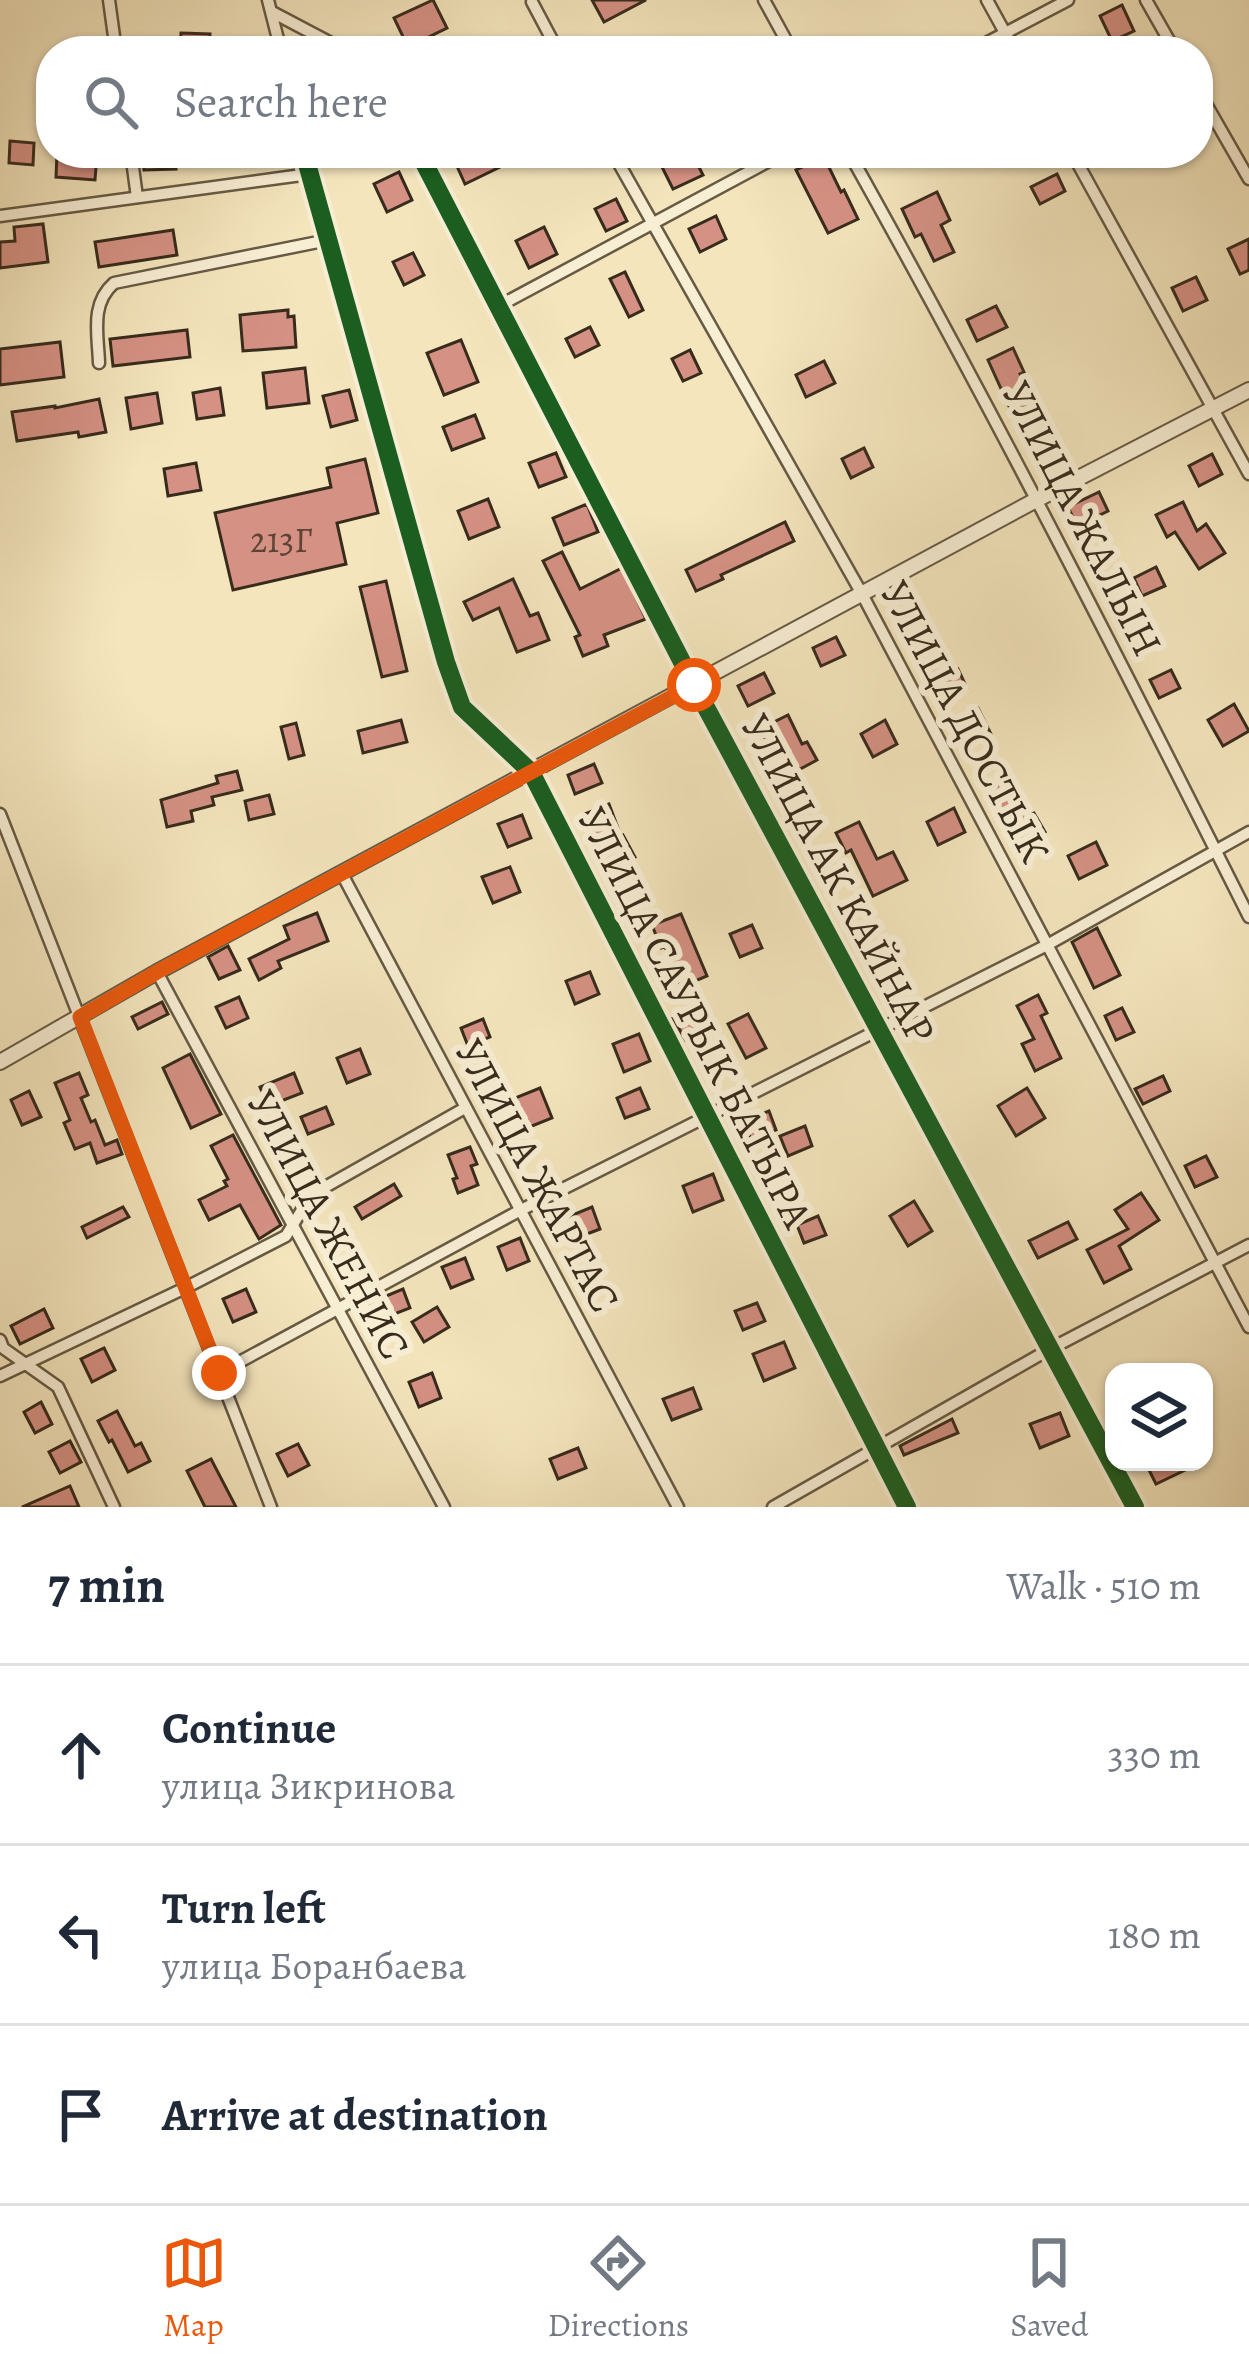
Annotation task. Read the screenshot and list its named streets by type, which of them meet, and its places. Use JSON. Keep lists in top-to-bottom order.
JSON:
{
  "streets": {
    "street": [
      "УЛИЦА ЖАЛЫН",
      "УЛИЦА ДОСТЫК",
      "УЛИЦА АК КАЙНАР",
      "УЛИЦА САУРЫК БАТЫРА",
      "УЛИЦА ЖАРТАС",
      "УЛИЦА ЖЕНИС"
    ]
  },
  "house_numbers": ["213Г"],
  "page": {
    "search": "Search here",
    "heading": ["7 min", "Walk · 510 m"],
    "list": [
      ["Continue", "улица Зикринова", "330 m"],
      ["Turn left", "улица Боранбаева", "180 m"],
      "Arrive at destination"
    ],
    "nav": ["Map", "Directions", "Saved"]
  }
}
